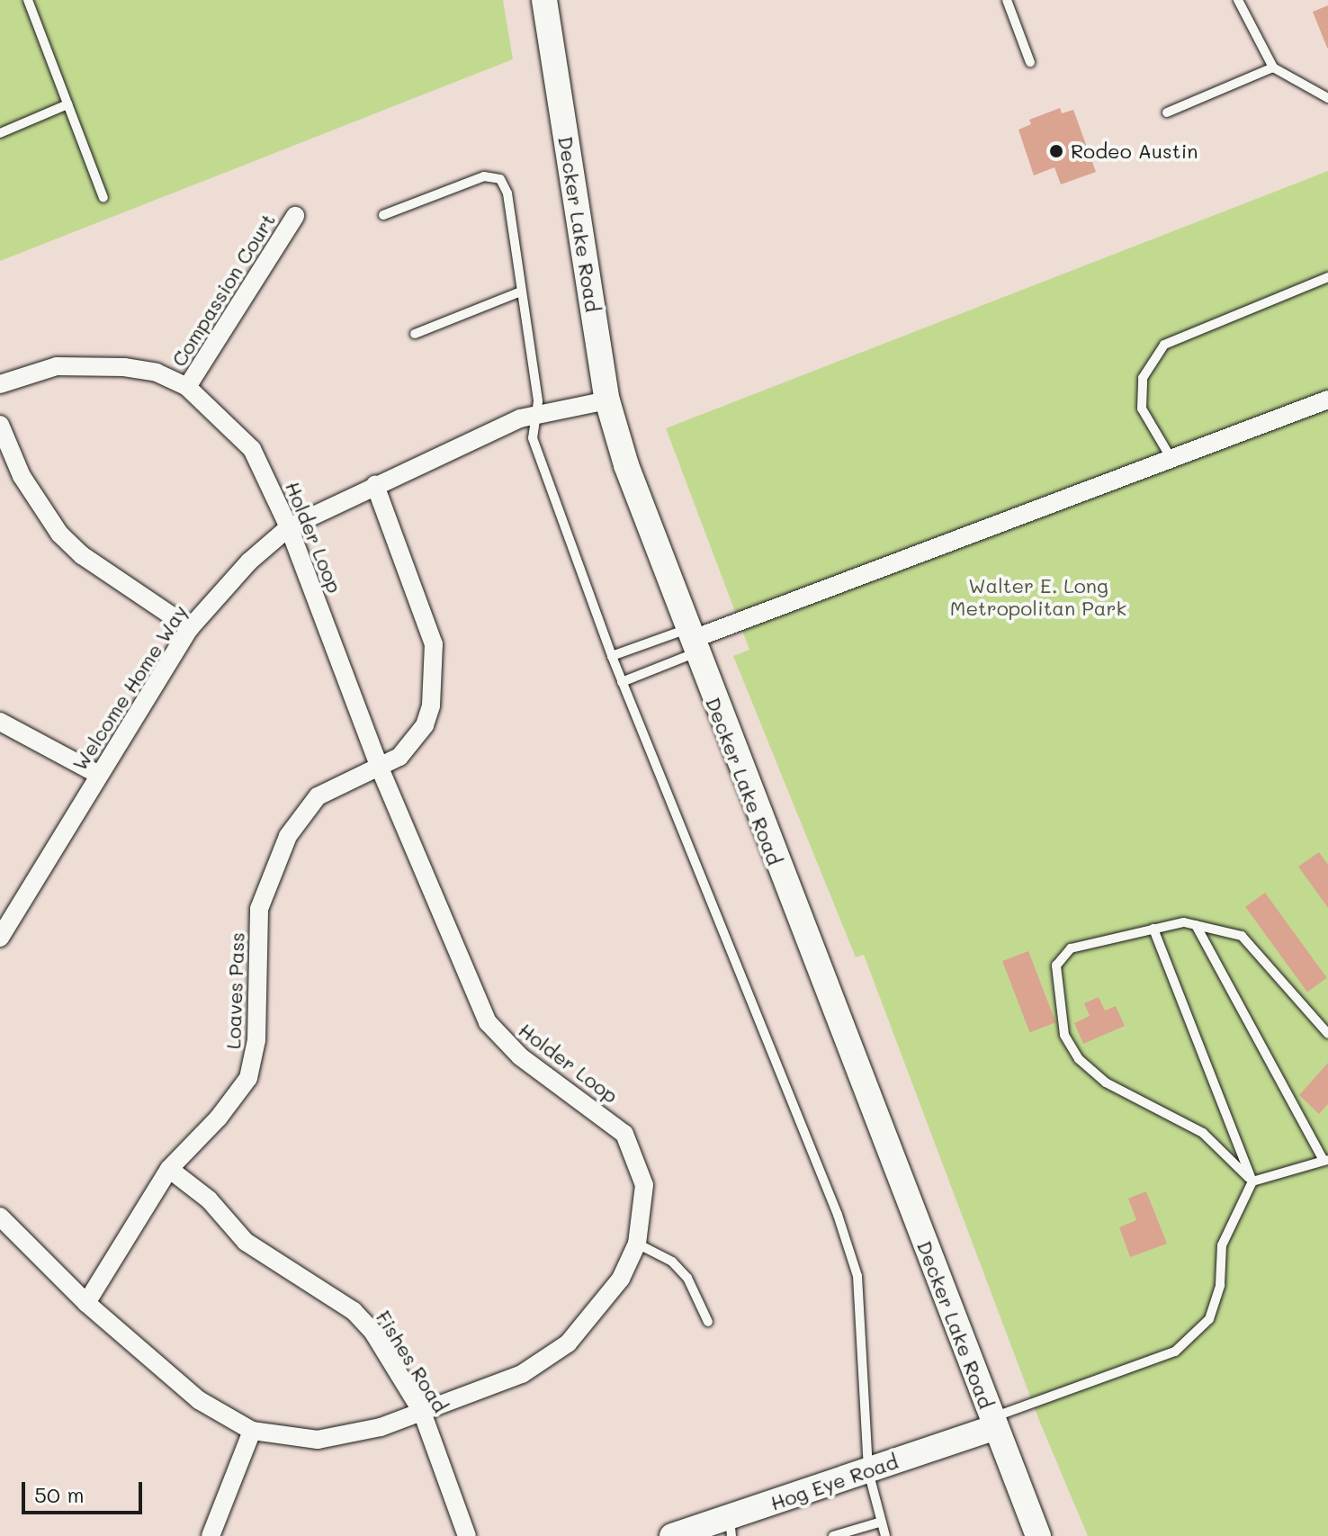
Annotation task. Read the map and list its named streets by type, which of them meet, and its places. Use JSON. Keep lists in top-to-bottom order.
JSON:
{
  "streets": {
    "main road": ["Decker Lake Road", "Hog Eye Road"],
    "street": [
      "Compassion Court",
      "Holder Loop",
      "Welcome Home Way",
      "Loaves Pass",
      "Fishes Road"
    ]
  },
  "crossings": [
    ["Decker Lake Road", "Welcome Home Way"],
    ["Decker Lake Road", "Hog Eye Road"],
    ["Compassion Court", "Holder Loop"],
    ["Holder Loop", "Welcome Home Way"],
    ["Holder Loop", "Loaves Pass"],
    ["Holder Loop", "Fishes Road"],
    ["Welcome Home Way", "Loaves Pass"],
    ["Loaves Pass", "Fishes Road"]
  ],
  "parks": ["Walter E. Long Metropolitan Park"],
  "places": ["Rodeo Austin"],
  "scale_bar": "50 m"
}
